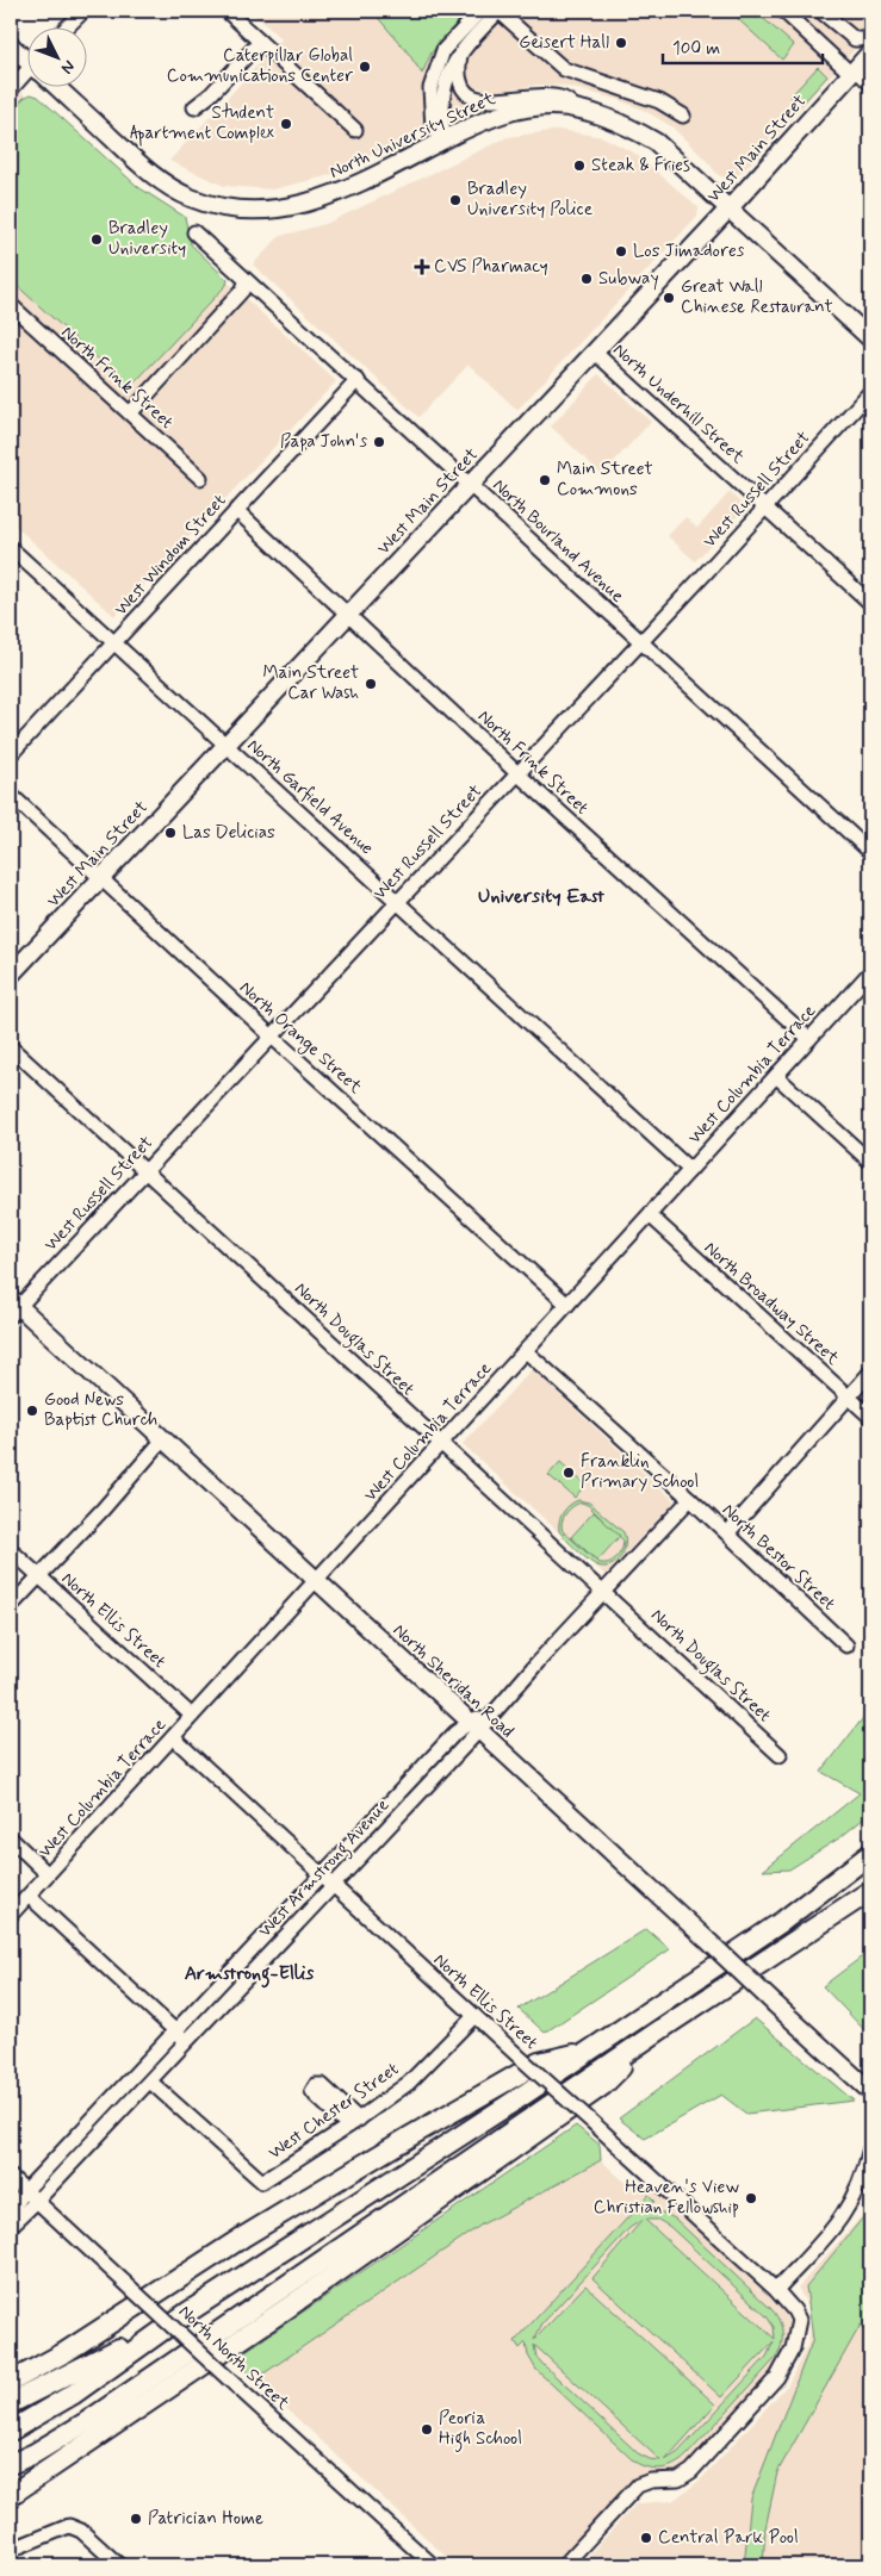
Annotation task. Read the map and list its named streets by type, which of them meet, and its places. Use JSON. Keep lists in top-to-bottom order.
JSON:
{
  "streets": {
    "main road": ["North University Street", "West Main Street", "North Sheridan Road"],
    "street": [
      "North Frink Street",
      "North Underhill Street",
      "West Russell Street",
      "North Bourland Avenue",
      "West Windom Street",
      "North Garfield Avenue",
      "North Orange Street",
      "West Columbia Terrace",
      "North Broadway Street",
      "North Douglas Street",
      "North Bestor Street",
      "North Ellis Street",
      "West Armstrong Avenue",
      "West Chester Street",
      "North North Street"
    ]
  },
  "crossings": [
    ["North University Street", "West Main Street"],
    ["West Main Street", "North Frink Street"],
    ["West Main Street", "North Underhill Street"],
    ["West Main Street", "North Bourland Avenue"],
    ["West Main Street", "North Garfield Avenue"],
    ["West Main Street", "North Orange Street"],
    ["North Frink Street", "West Russell Street"],
    ["North Frink Street", "West Windom Street"],
    ["North Frink Street", "West Columbia Terrace"],
    ["North Underhill Street", "West Russell Street"],
    ["West Russell Street", "North Bourland Avenue"],
    ["West Russell Street", "North Garfield Avenue"],
    ["West Russell Street", "North Orange Street"],
    ["West Russell Street", "North Douglas Street"],
    ["West Russell Street", "North Sheridan Road"],
    ["North Bourland Avenue", "West Windom Street"],
    ["West Windom Street", "North Garfield Avenue"],
    ["North Garfield Avenue", "West Columbia Terrace"],
    ["North Orange Street", "West Columbia Terrace"],
    ["West Columbia Terrace", "North Broadway Street"],
    ["West Columbia Terrace", "North Douglas Street"],
    ["West Columbia Terrace", "North Bestor Street"],
    ["West Columbia Terrace", "North Ellis Street"],
    ["West Columbia Terrace", "North Sheridan Road"],
    ["North Douglas Street", "West Armstrong Avenue"],
    ["North Bestor Street", "West Armstrong Avenue"],
    ["North Ellis Street", "West Armstrong Avenue"],
    ["North Ellis Street", "West Chester Street"],
    ["North Sheridan Road", "West Armstrong Avenue"],
    ["West Armstrong Avenue", "West Chester Street"],
    ["West Armstrong Avenue", "North North Street"]
  ],
  "districts": ["University East", "Armstrong-Ellis"],
  "places": {
    "other": [
      "Geisert Hall",
      "Caterpillar Global Communications Center",
      "Student Apartment Complex",
      "Steak & Fries",
      "Bradley University Police",
      "Bradley University",
      "Los Jimadores",
      "Subway",
      "Great Wall Chinese Restaurant",
      "Papa John's",
      "Main Street Commons",
      "Main Street Car Wash",
      "Las Delicias",
      "Good News Baptist Church",
      "Franklin Primary School",
      "Heaven's View Christian Fellowship",
      "Peoria High School",
      "Patrician Home",
      "Central Park Pool"
    ],
    "health": ["CVS Pharmacy"]
  },
  "scale_bar": "100 m",
  "north": "bottom right"
}
